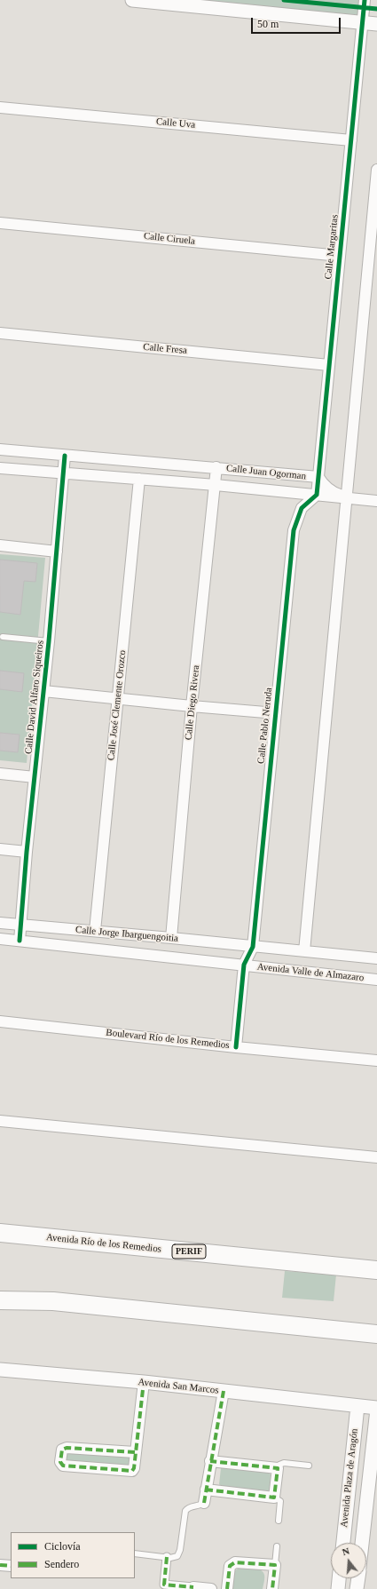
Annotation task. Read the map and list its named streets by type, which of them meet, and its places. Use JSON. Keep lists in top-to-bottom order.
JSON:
{
  "streets": {
    "highway": ["Avenida Río de los Remedios", "PERIF"],
    "street": [
      "Calle Uva",
      "Calle Ciruela",
      "Calle Margaritas",
      "Calle Fresa",
      "Calle Juan Ogorman",
      "Calle David Alfaro Siqueiros",
      "Calle Diego Rivera",
      "Calle José Clemente Orozco",
      "Calle Pablo Neruda",
      "Calle Jorge Ibarguengoitia",
      "Avenida Valle de Almazaro",
      "Boulevard Río de los Remedios",
      "Avenida San Marcos",
      "Avenida Plaza de Aragón"
    ]
  },
  "crossings": [
    ["Calle Uva", "Calle Margaritas"],
    ["Calle Ciruela", "Calle Margaritas"],
    ["Calle Margaritas", "Calle Fresa"],
    ["Calle Margaritas", "Calle Juan Ogorman"],
    ["Calle Margaritas", "Calle Pablo Neruda"],
    ["Calle Juan Ogorman", "Calle David Alfaro Siqueiros"],
    ["Calle Juan Ogorman", "Calle Diego Rivera"],
    ["Calle Juan Ogorman", "Calle José Clemente Orozco"],
    ["Calle Juan Ogorman", "Calle Pablo Neruda"],
    ["Calle David Alfaro Siqueiros", "Calle Jorge Ibarguengoitia"],
    ["Calle Diego Rivera", "Calle Jorge Ibarguengoitia"],
    ["Calle José Clemente Orozco", "Calle Jorge Ibarguengoitia"],
    ["Calle Pablo Neruda", "Calle Jorge Ibarguengoitia"],
    ["Calle Pablo Neruda", "Avenida Valle de Almazaro"],
    ["Calle Jorge Ibarguengoitia", "Avenida Valle de Almazaro"],
    ["Avenida San Marcos", "Avenida Plaza de Aragón"]
  ],
  "legend": ["Ciclovía", "Sendero"],
  "scale_bar": "50 m",
  "north": "top"
}
